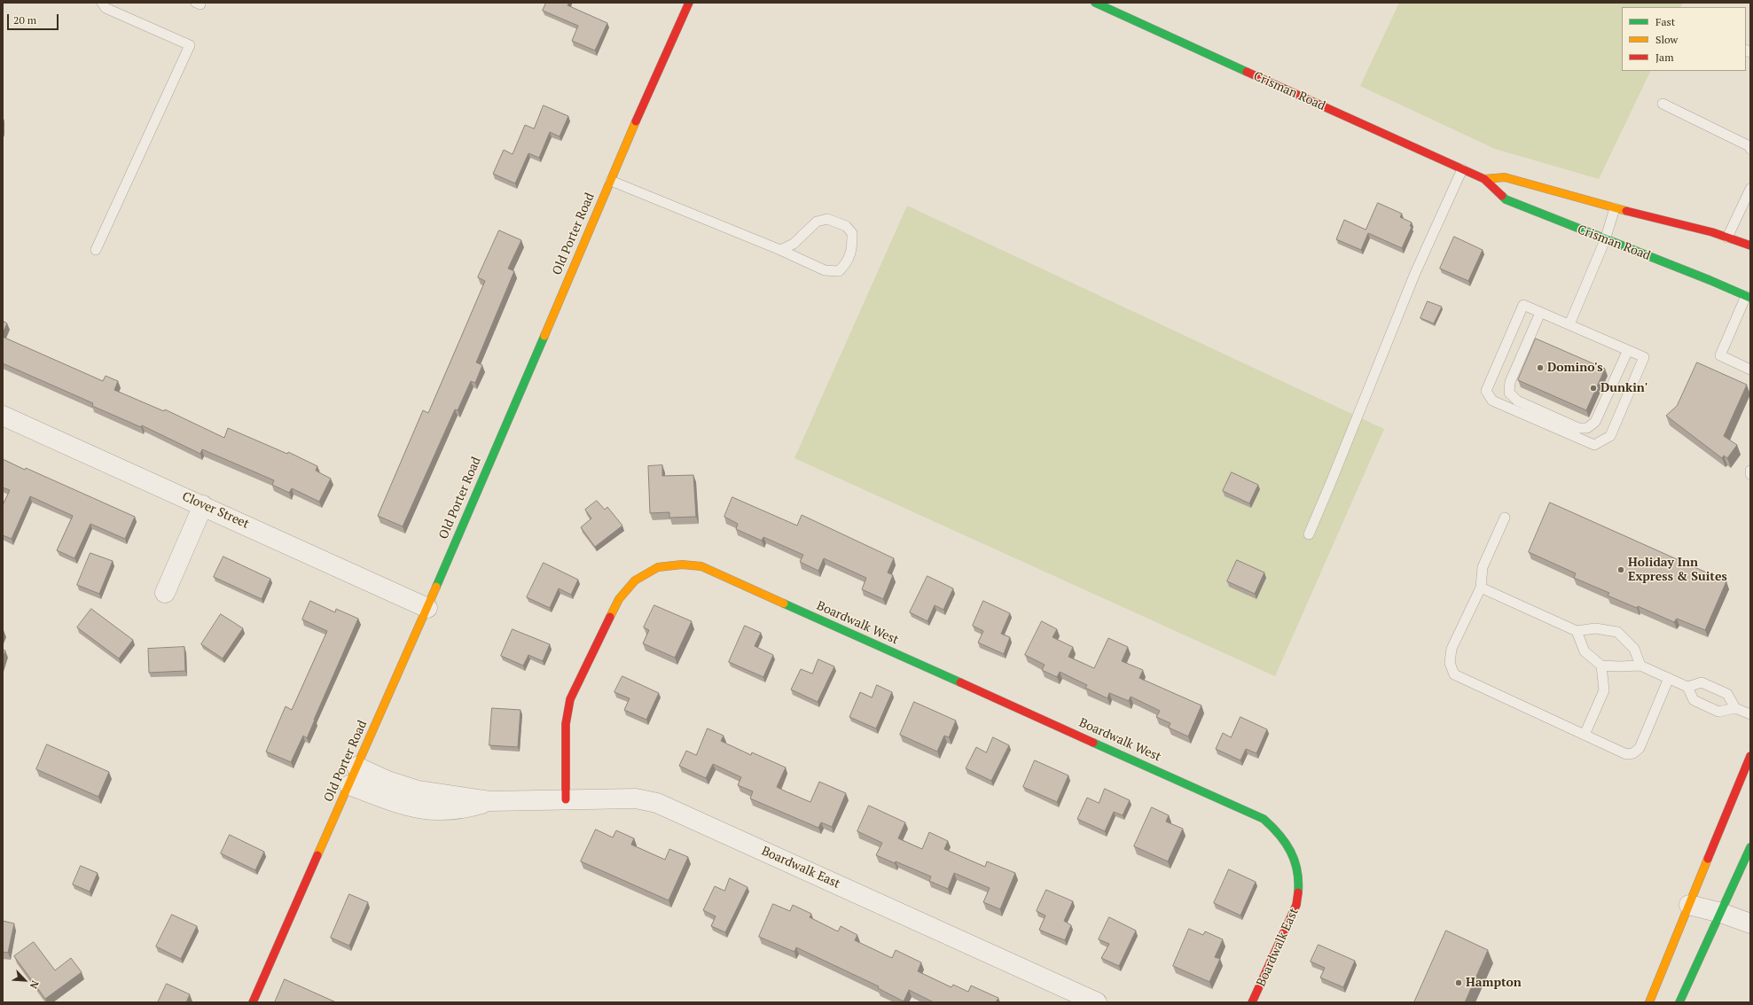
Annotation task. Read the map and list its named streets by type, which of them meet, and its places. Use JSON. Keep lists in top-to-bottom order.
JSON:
{
  "streets": {
    "street": [
      "Crisman Road",
      "Old Porter Road",
      "Clover Street",
      "Boardwalk West",
      "Boardwalk East"
    ]
  },
  "crossings": [
    ["Old Porter Road", "Clover Street"],
    ["Old Porter Road", "Boardwalk East"],
    ["Boardwalk West", "Boardwalk East"]
  ],
  "places": [
    "Domino's",
    "Dunkin'",
    "Holiday Inn Express & Suites",
    "Hampton"
  ],
  "legend": ["Fast", "Slow", "Jam"],
  "scale_bar": "20 m",
  "north": "bottom right"
}
